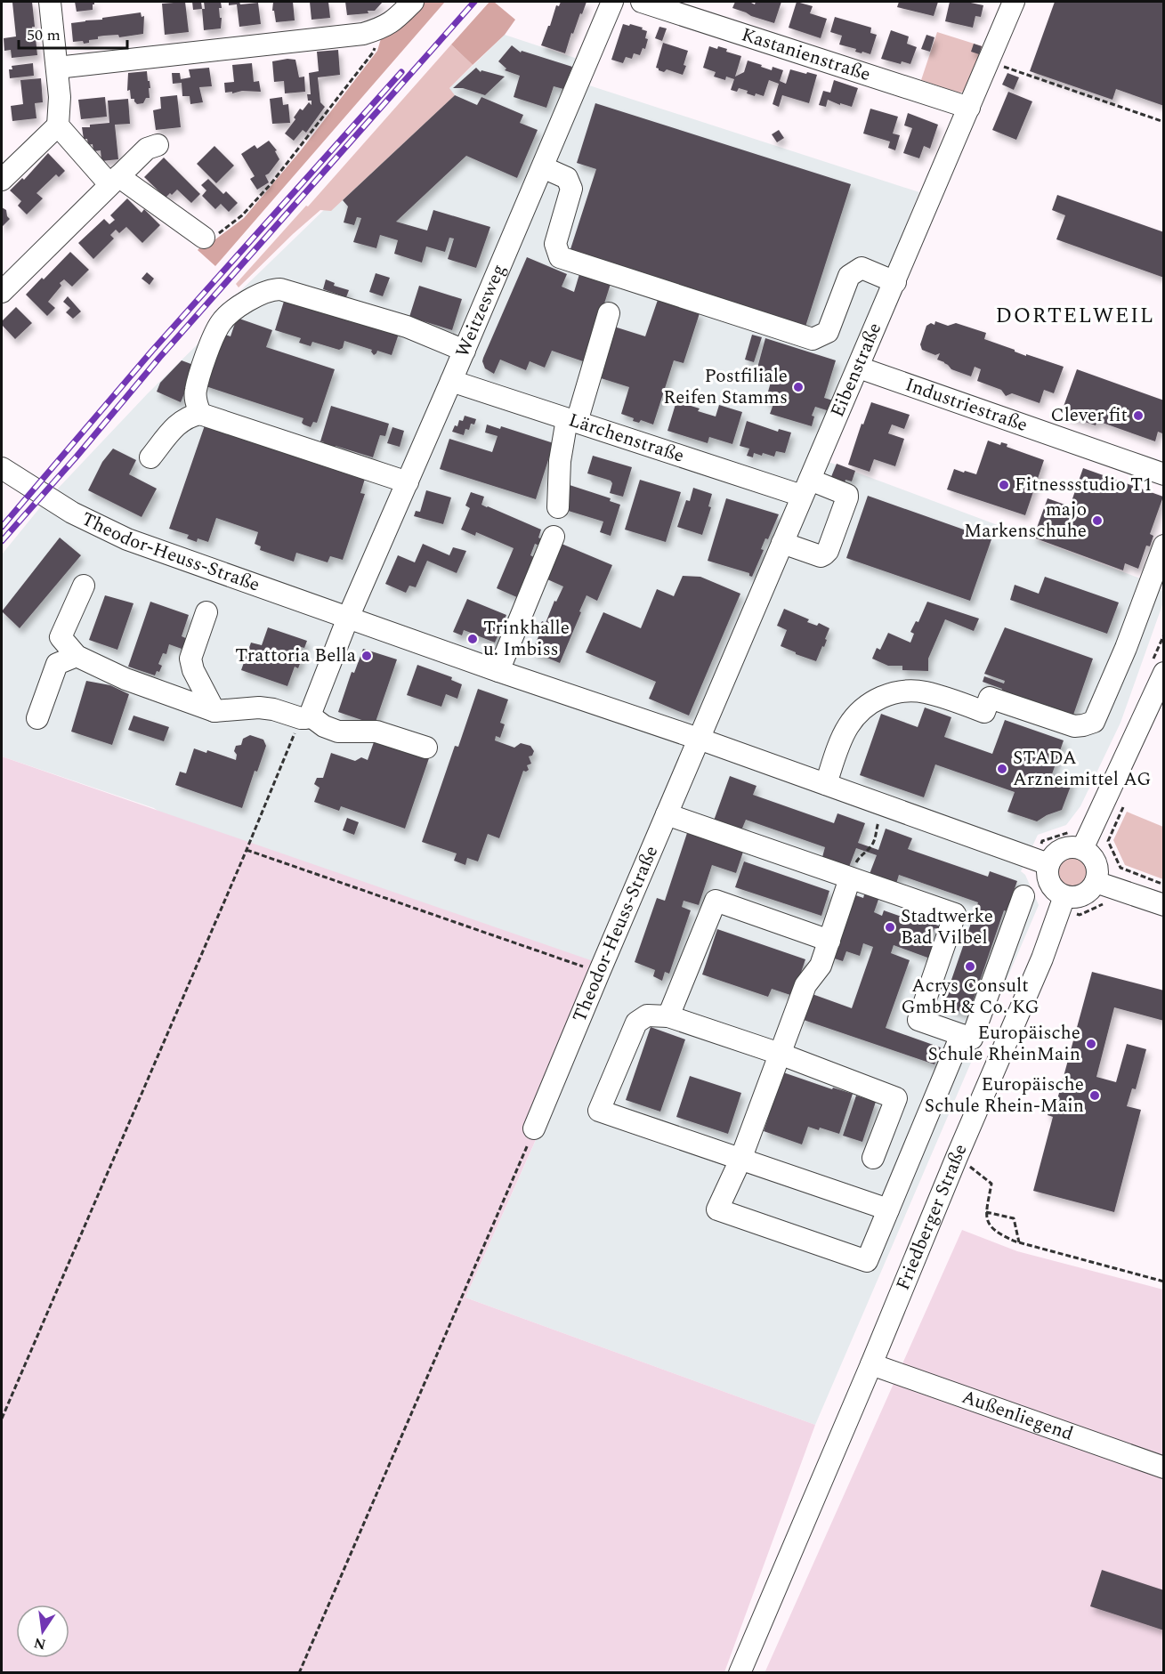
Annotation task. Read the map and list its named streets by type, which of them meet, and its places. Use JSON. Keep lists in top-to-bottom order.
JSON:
{
  "streets": {
    "street": [
      "Kastanienstraße",
      "Weitzesweg",
      "Eibenstraße",
      "Industriestraße",
      "Lärchenstraße",
      "Theodor-Heuss-Straße",
      "Friedberger Straße",
      "Außenliegend"
    ]
  },
  "crossings": [
    ["Kastanienstraße", "Eibenstraße"],
    ["Weitzesweg", "Lärchenstraße"],
    ["Weitzesweg", "Theodor-Heuss-Straße"],
    ["Eibenstraße", "Industriestraße"],
    ["Eibenstraße", "Lärchenstraße"],
    ["Eibenstraße", "Theodor-Heuss-Straße"],
    ["Friedberger Straße", "Außenliegend"]
  ],
  "districts": ["DORTELWEIL"],
  "places": [
    "Postfiliale Reifen Stamms",
    "Clever fit",
    "Fitnessstudio T1",
    "majo Markenschuhe",
    "Trinkhalle u. Imbiss",
    "Trattoria Bella",
    "STADA Arzneimittel AG",
    "Stadtwerke Bad Vilbel",
    "Acrys Consult GmbH & Co. KG",
    "Europäische Schule RheinMain",
    "Europäische Schule Rhein-Main"
  ],
  "scale_bar": "50 m",
  "north": "bottom"
}
